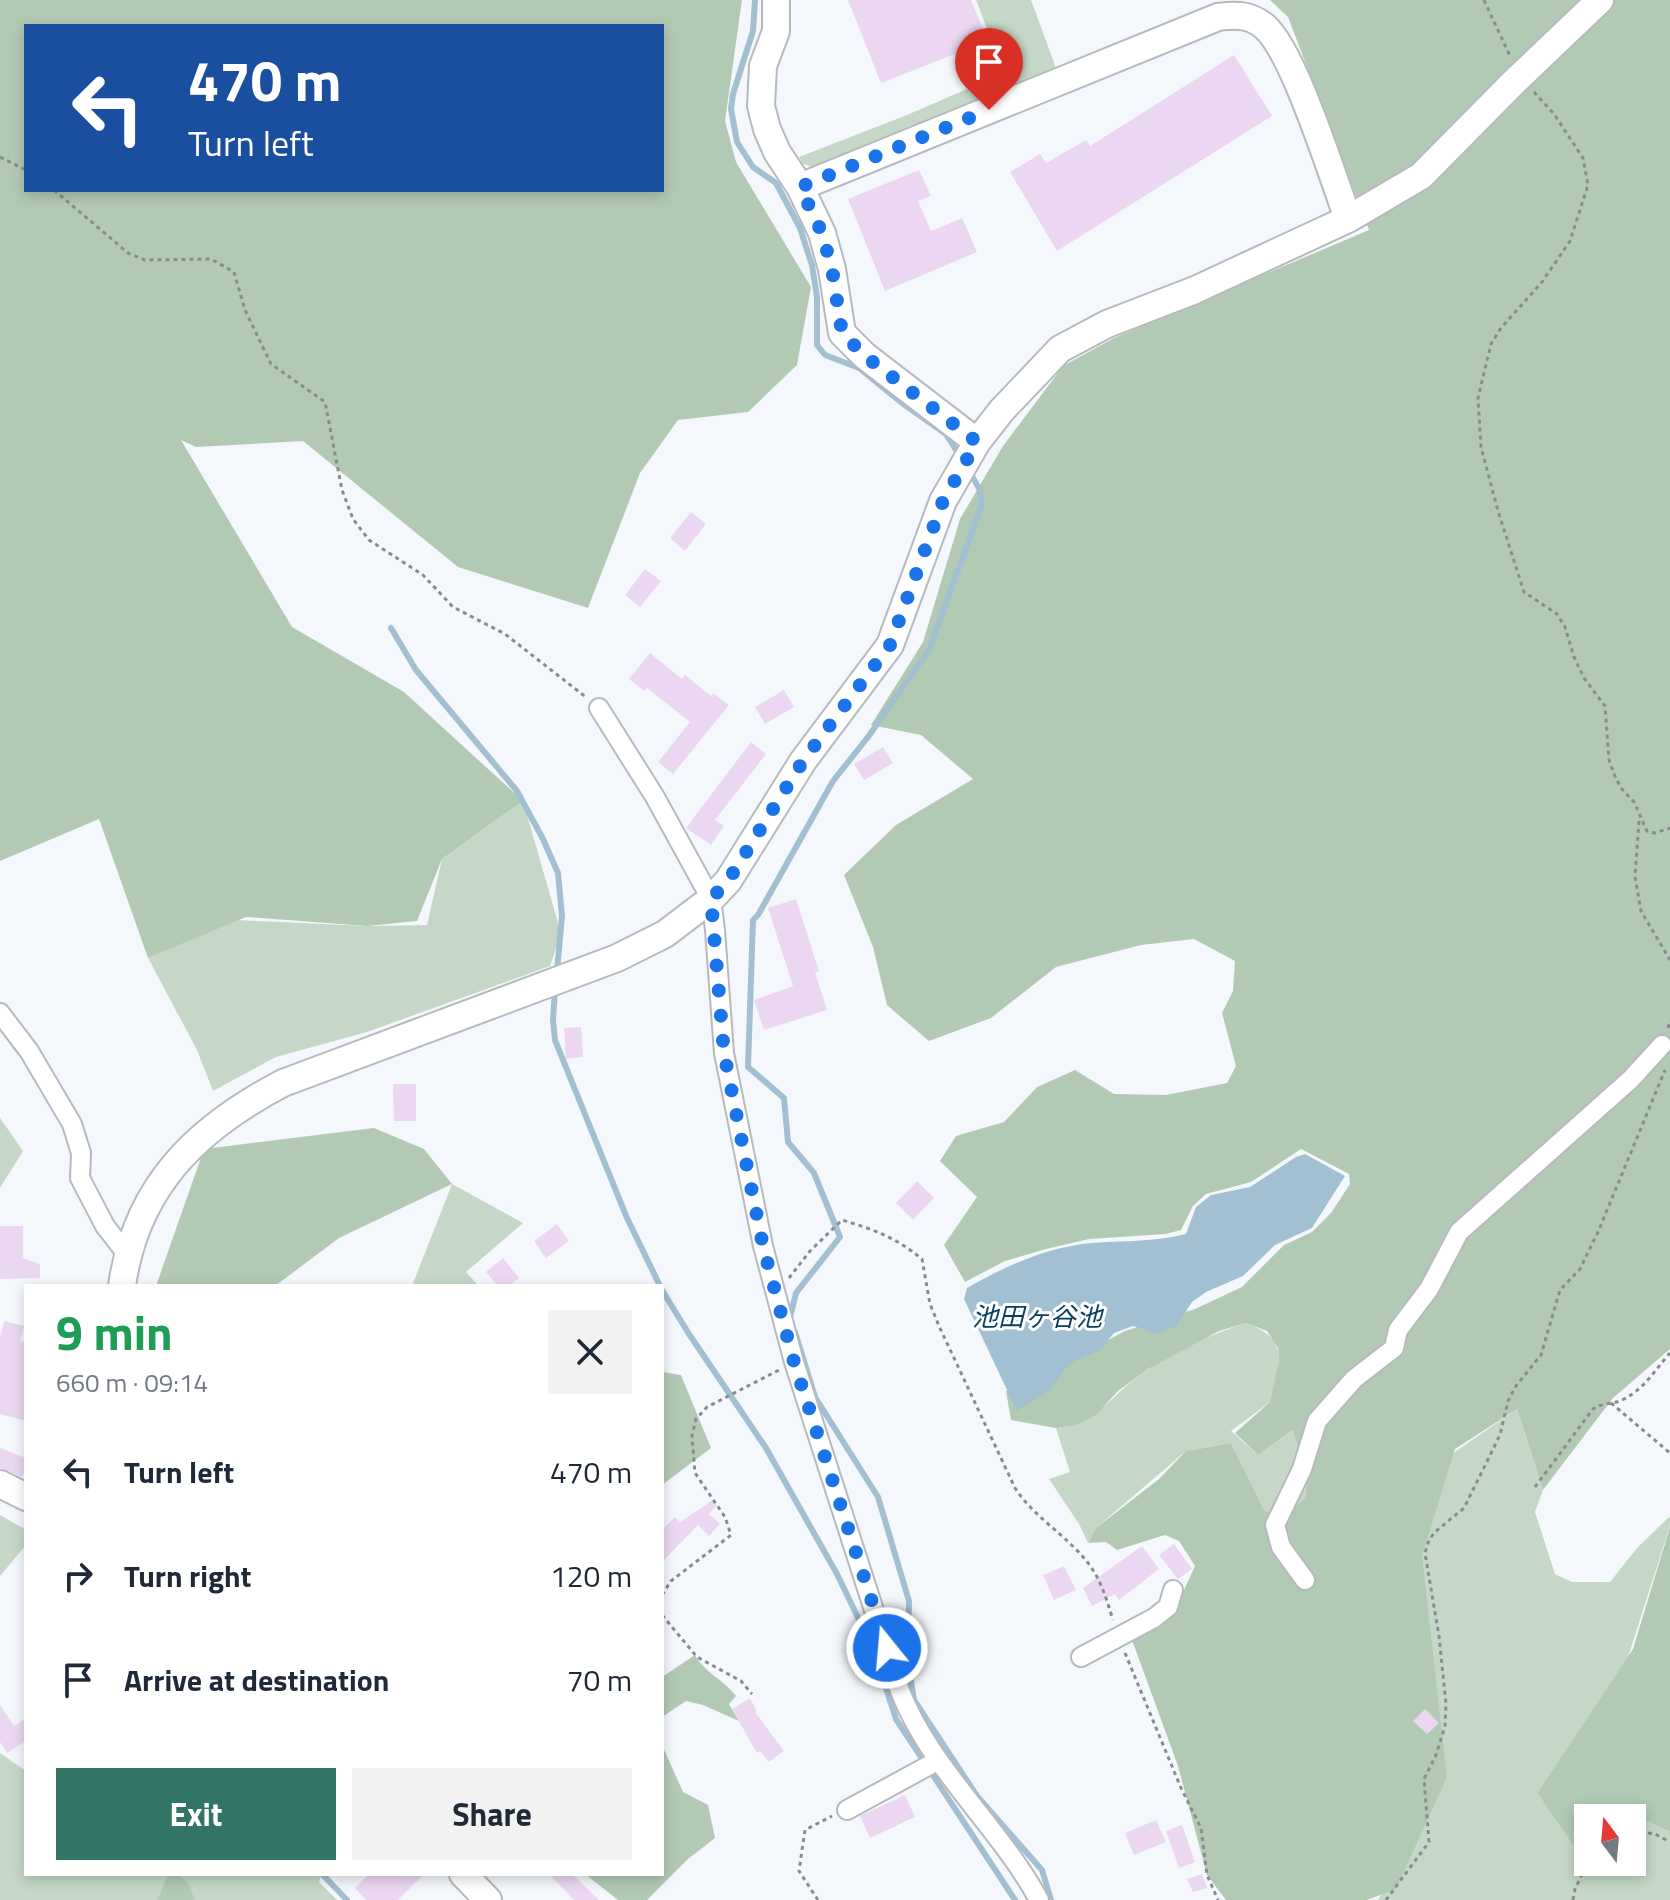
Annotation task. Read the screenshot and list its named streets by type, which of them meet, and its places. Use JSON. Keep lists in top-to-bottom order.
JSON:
{
  "water": ["池田ヶ谷池"],
  "north": "top",
  "page": {
    "turn": ["470 m", "Turn left"],
    "heading": ["9 min", "660 m · 09:14"],
    "list": [
      {
        "name": "Turn left",
        "value": "470 m"
      },
      {
        "name": "Turn right",
        "value": "120 m"
      },
      {
        "name": "Arrive at destination",
        "value": "70 m"
      }
    ],
    "buttons": ["Exit", "Share"]
  }
}
